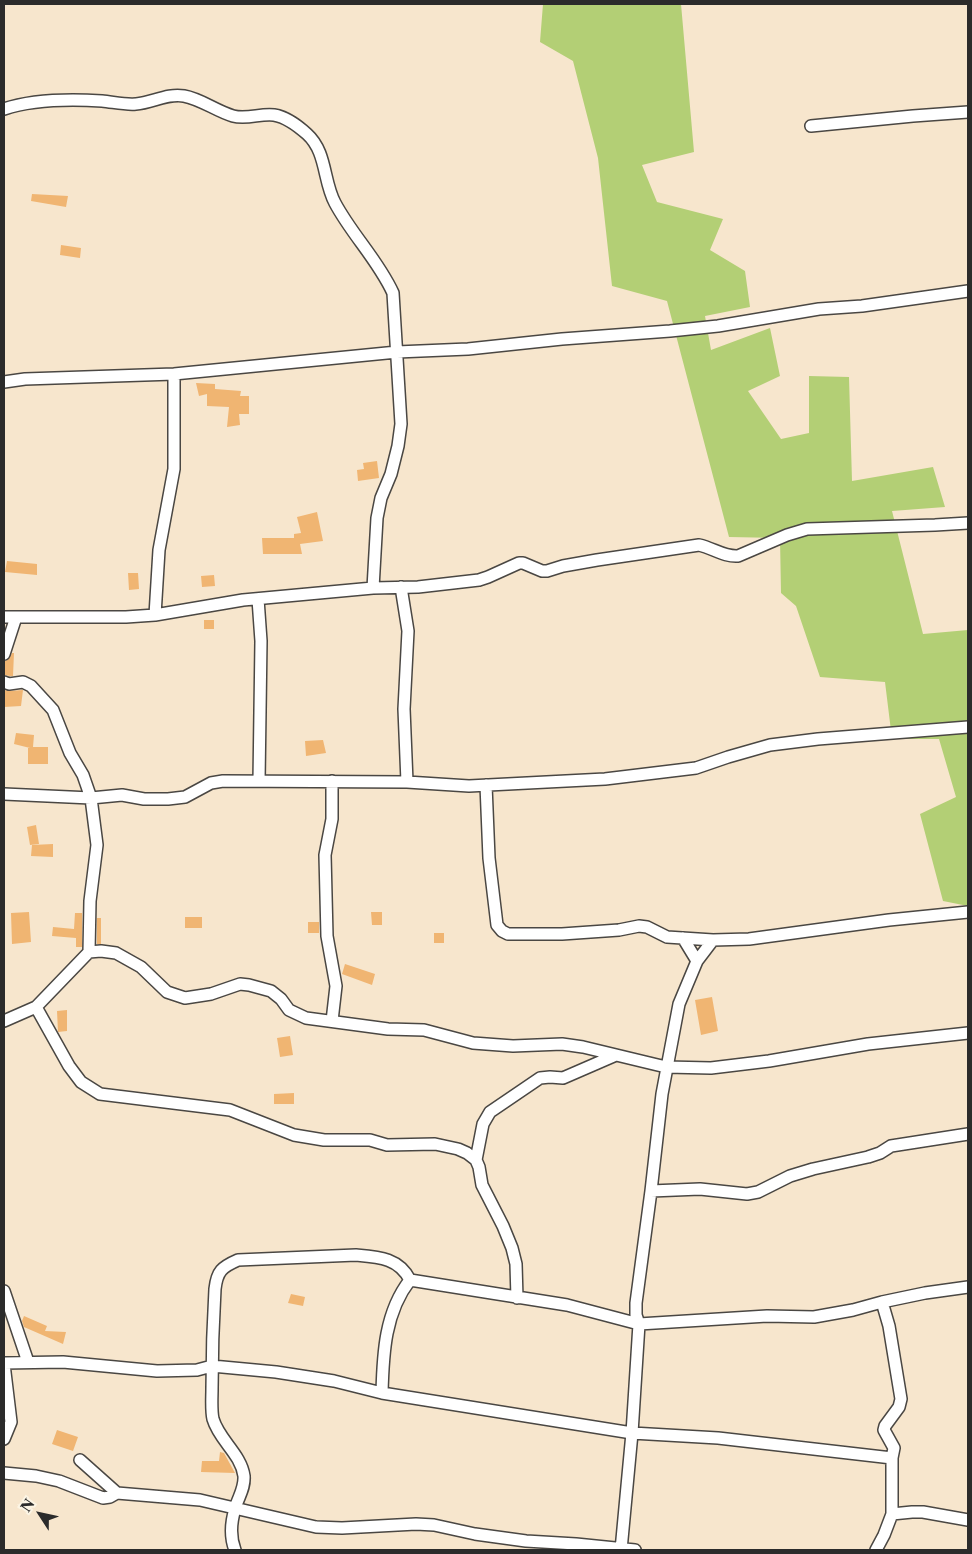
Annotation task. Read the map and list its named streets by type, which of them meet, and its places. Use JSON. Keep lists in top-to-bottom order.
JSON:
{
  "north": "top left"
}
